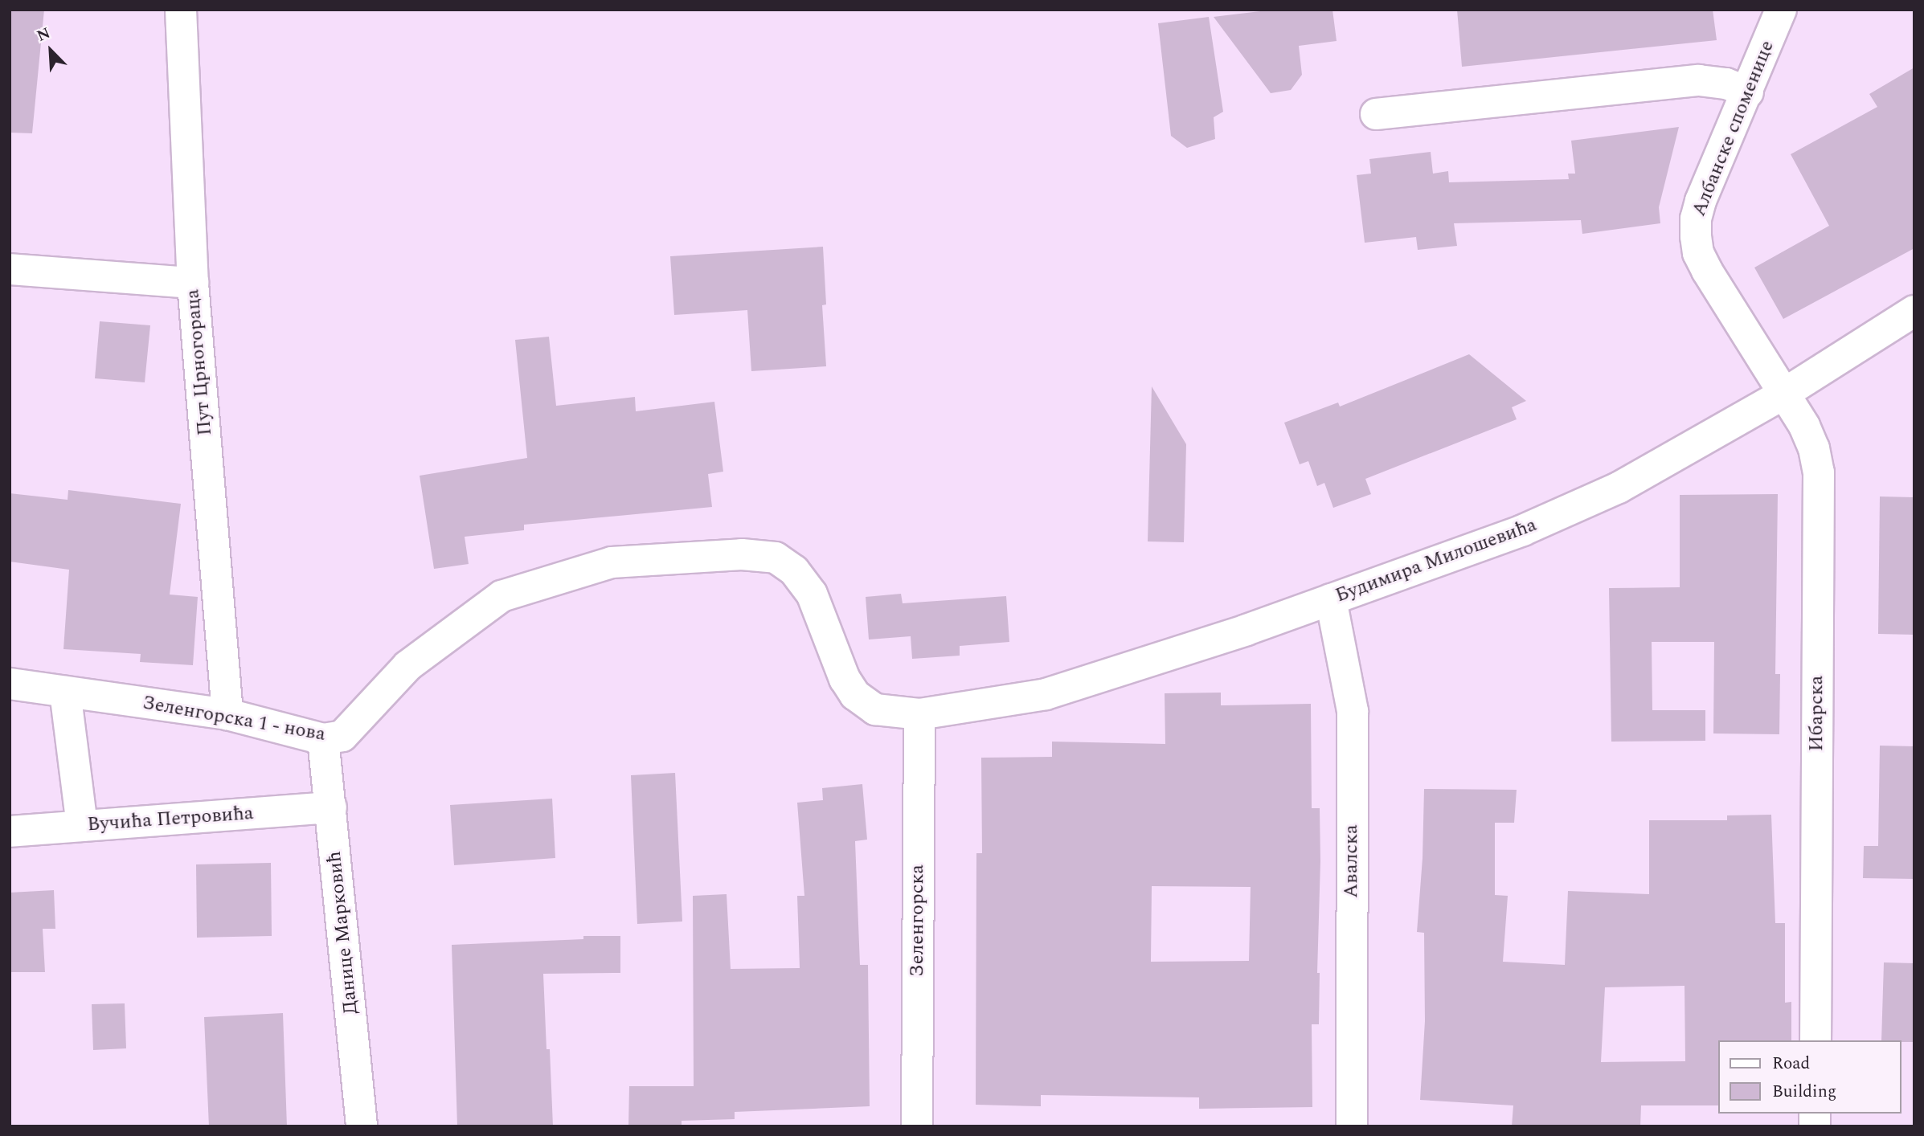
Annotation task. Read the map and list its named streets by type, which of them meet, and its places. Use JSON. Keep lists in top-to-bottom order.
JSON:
{
  "streets": {
    "street": [
      "Албанске споменице",
      "Пут Црногораца",
      "Будимира Милошевића",
      "Ибарска",
      "Зеленгорска 1 - нова",
      "Вучића Петровића",
      "Авалска",
      "Зеленгорска",
      "Данице Марковић"
    ]
  },
  "crossings": [
    ["Албанске споменице", "Будимира Милошевића"],
    ["Албанске споменице", "Ибарска"],
    ["Пут Црногораца", "Зеленгорска 1 - нова"],
    ["Будимира Милошевића", "Ибарска"],
    ["Будимира Милошевића", "Зеленгорска 1 - нова"],
    ["Будимира Милошевића", "Авалска"],
    ["Будимира Милошевића", "Зеленгорска"],
    ["Зеленгорска 1 - нова", "Зеленгорска"],
    ["Зеленгорска 1 - нова", "Данице Марковић"],
    ["Вучића Петровића", "Данице Марковић"]
  ],
  "legend": ["Road", "Building"],
  "north": "top left"
}
